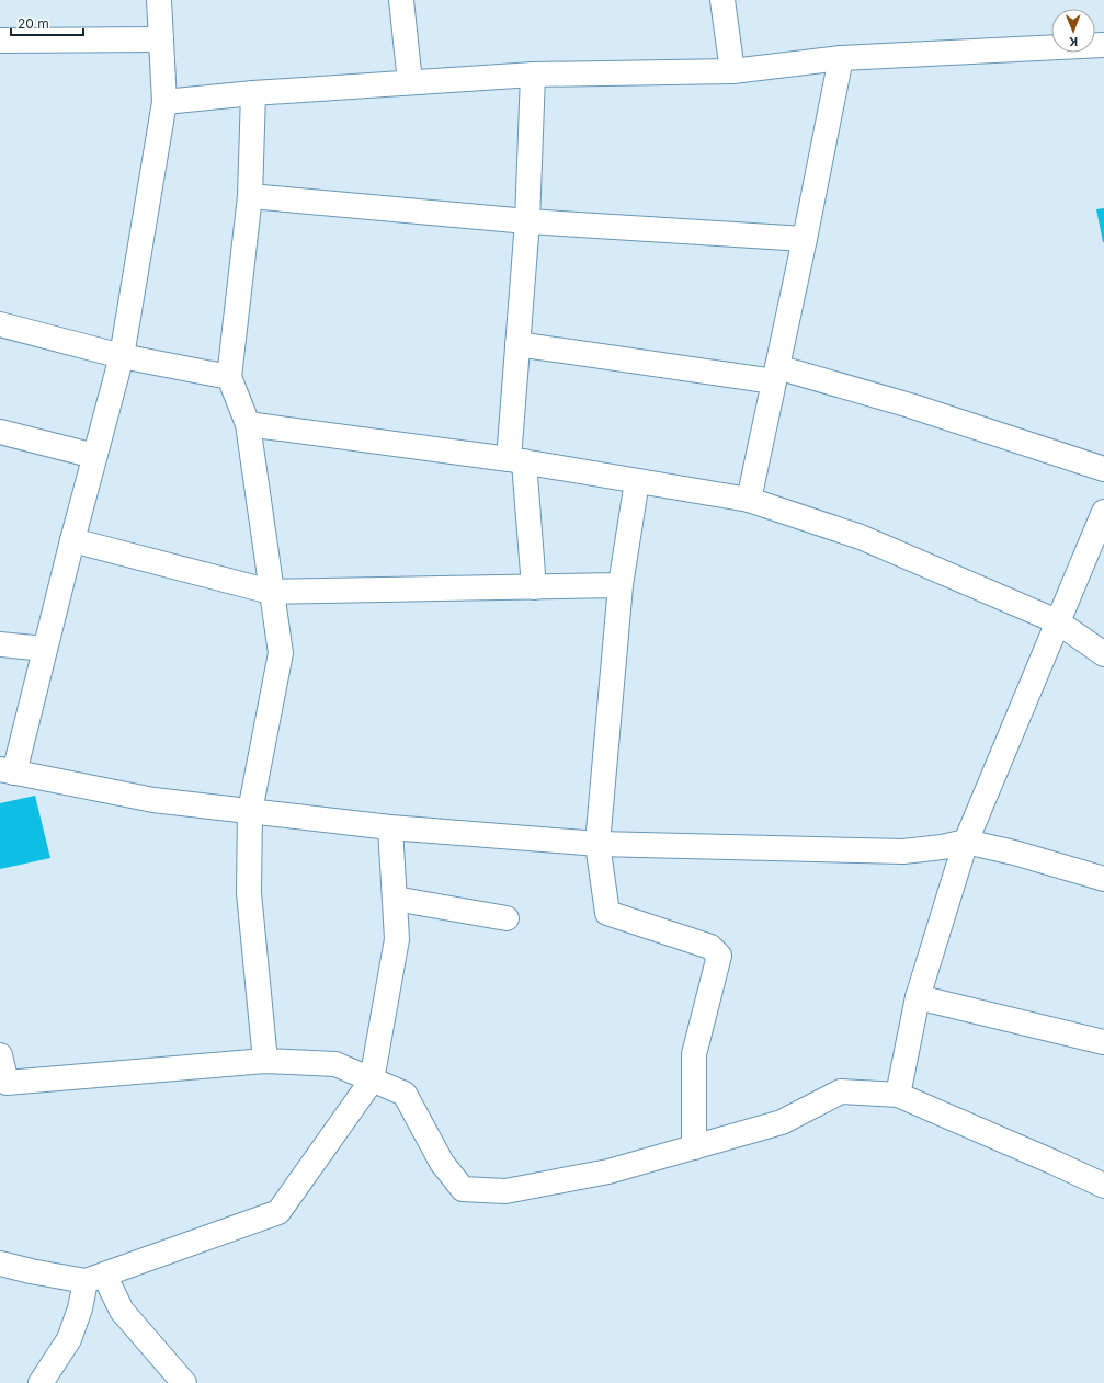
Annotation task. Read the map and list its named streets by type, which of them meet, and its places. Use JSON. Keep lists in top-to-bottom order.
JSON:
{
  "scale_bar": "20 m",
  "north": "bottom"
}
